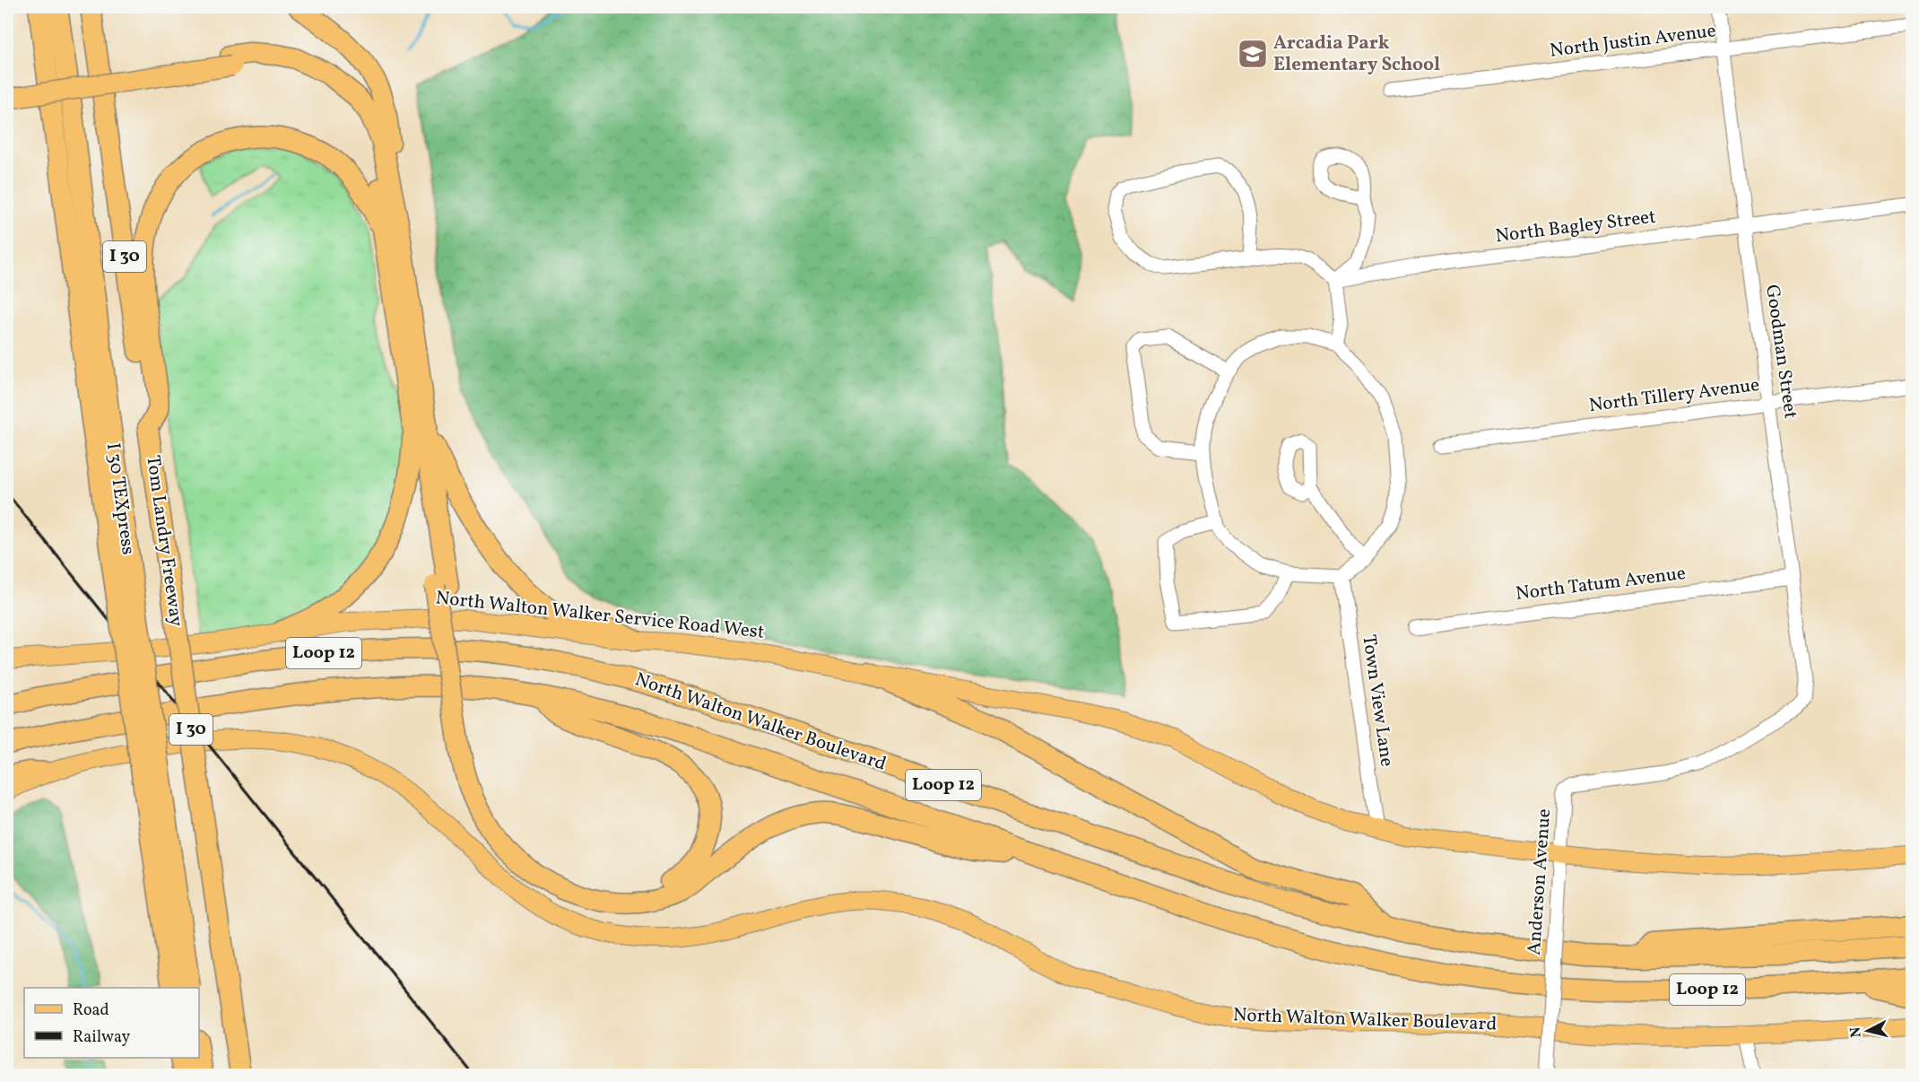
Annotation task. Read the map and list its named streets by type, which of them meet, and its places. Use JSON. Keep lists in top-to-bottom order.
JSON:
{
  "streets": {
    "highway": [
      "I 30",
      "I 30 TEXpress",
      "Tom Landry Freeway",
      "Loop 12",
      "North Walton Walker Boulevard"
    ],
    "main road": ["North Walton Walker Service Road West"],
    "street": [
      "North Justin Avenue",
      "North Bagley Street",
      "Goodman Street",
      "North Tillery Avenue",
      "North Tatum Avenue",
      "Town View Lane",
      "Anderson Avenue"
    ]
  },
  "crossings": [
    ["North Justin Avenue", "Goodman Street"],
    ["North Bagley Street", "Goodman Street"],
    ["Goodman Street", "North Tillery Avenue"],
    ["Goodman Street", "North Tatum Avenue"],
    ["Goodman Street", "Anderson Avenue"]
  ],
  "places": {
    "school or university": ["Arcadia Park Elementary School"]
  },
  "legend": ["Road", "Railway"],
  "north": "left"
}
